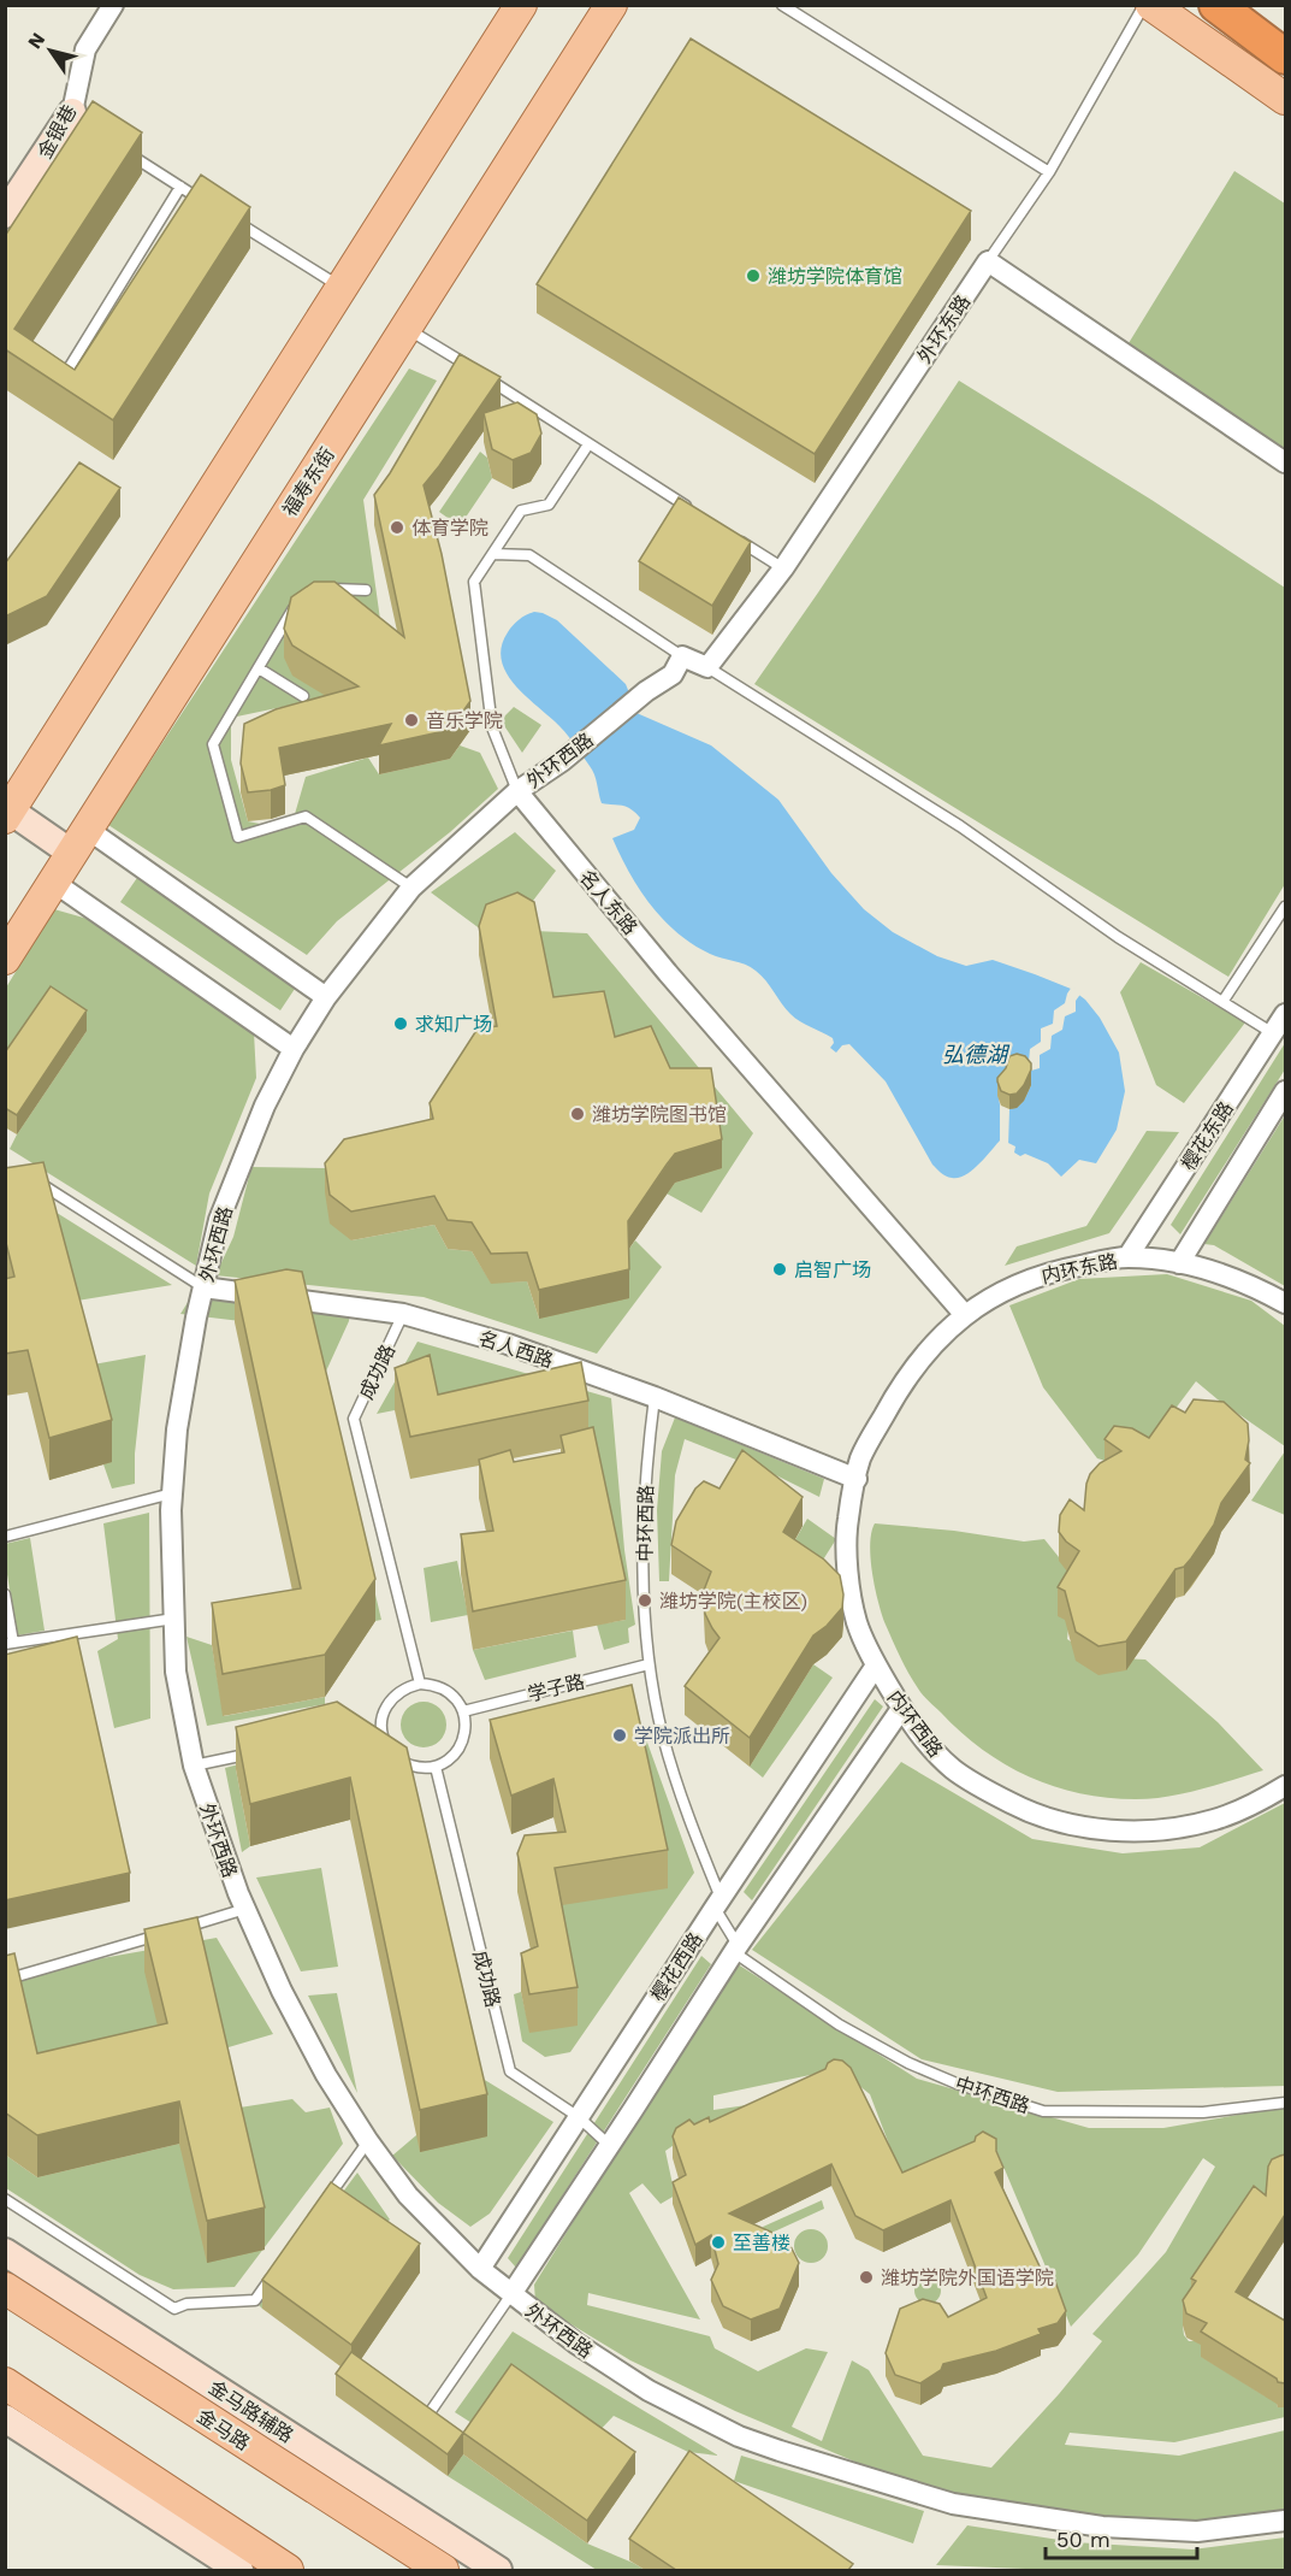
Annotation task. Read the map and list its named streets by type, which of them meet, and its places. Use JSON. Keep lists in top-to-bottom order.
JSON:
{
  "streets": {
    "main road": ["福寿东街", "金马路"],
    "street": [
      "金银巷",
      "外环东路",
      "外环西路",
      "名人东路",
      "樱花东路",
      "内环东路",
      "名人西路",
      "内环西路",
      "樱花西路",
      "金马路辅路"
    ],
    "lane": ["成功路", "中环西路", "学子路"]
  },
  "crossings": [
    ["外环西路", "名人东路"],
    ["外环西路", "名人西路"],
    ["外环西路", "樱花西路"],
    ["名人东路", "内环东路"],
    ["樱花东路", "内环东路"],
    ["内环东路", "内环西路"],
    ["名人西路", "成功路"],
    ["名人西路", "中环西路"],
    ["名人西路", "内环西路"],
    ["成功路", "学子路"],
    ["成功路", "樱花西路"],
    ["中环西路", "学子路"],
    ["中环西路", "樱花西路"],
    ["内环西路", "樱花西路"]
  ],
  "water": ["弘德湖"],
  "places": [
    "潍坊学院体育馆",
    "体育学院",
    "音乐学院",
    "求知广场",
    "潍坊学院图书馆",
    "启智广场",
    "潍坊学院(主校区)",
    "学院派出所",
    "至善楼",
    "潍坊学院外国语学院"
  ],
  "scale_bar": "50 m",
  "north": "top left"
}
